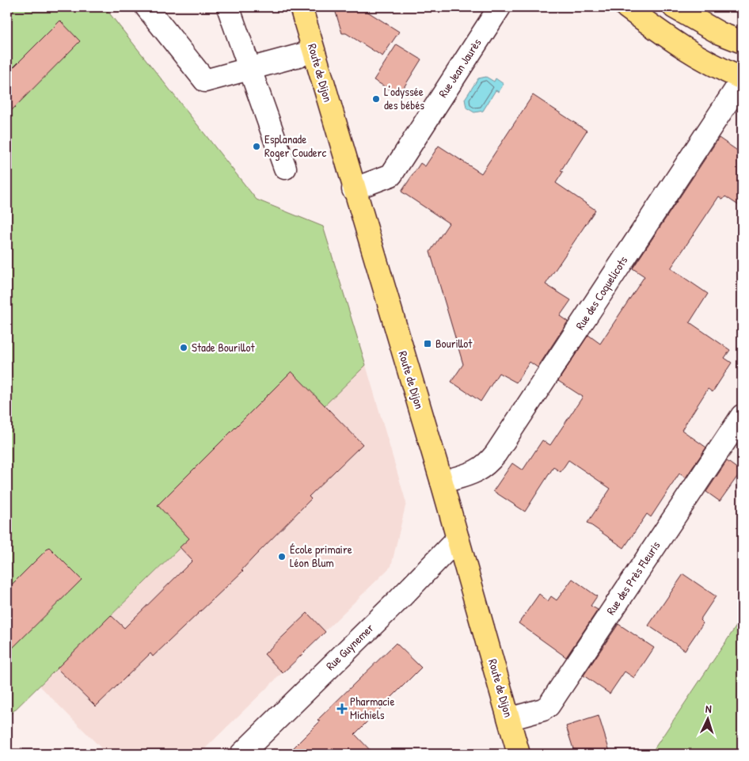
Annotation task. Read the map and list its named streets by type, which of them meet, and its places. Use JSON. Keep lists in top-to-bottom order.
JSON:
{
  "streets": {
    "main road": ["Route de Dijon"],
    "street": [
      "Rue Jean Jaurès",
      "Rue des Coquelicots",
      "Rue des Près Fleuris",
      "Rue Guynemer"
    ]
  },
  "crossings": [
    ["Rue Jean Jaurès", "Route de Dijon"],
    ["Route de Dijon", "Rue des Coquelicots"],
    ["Route de Dijon", "Rue des Près Fleuris"],
    ["Route de Dijon", "Rue Guynemer"]
  ],
  "places": {
    "other": [
      "L'odyssée des bébés",
      "Esplanade Roger Couderc",
      "Stade Bourillot",
      "École primaire Léon Blum"
    ],
    "transit": ["Bourillot"],
    "health": ["Pharmacie Michiels"]
  },
  "north": "top"
}
